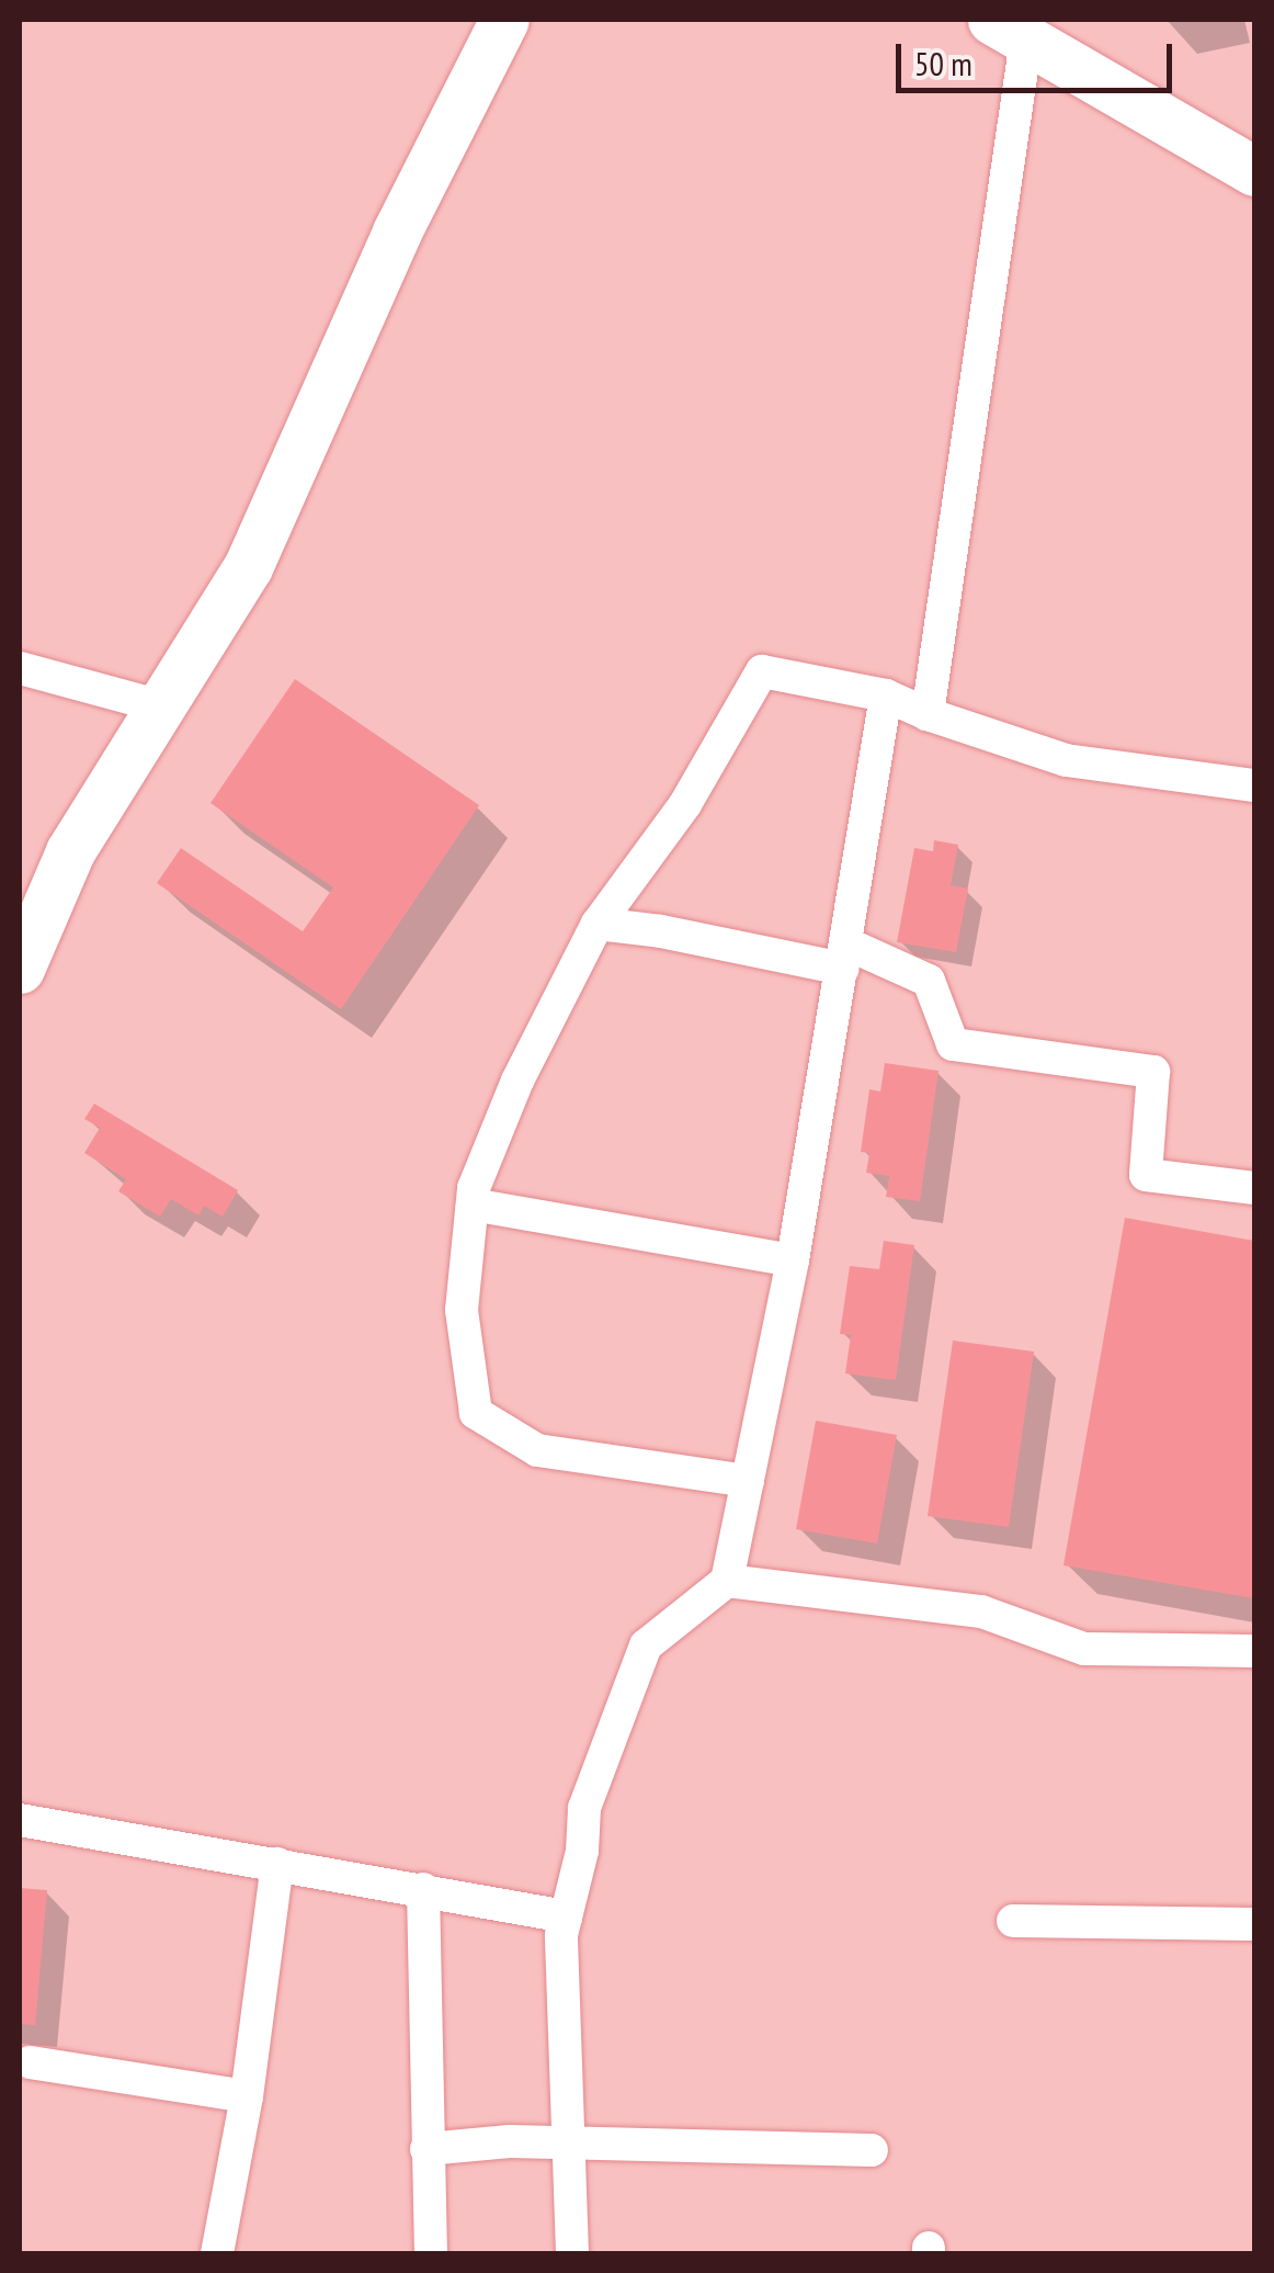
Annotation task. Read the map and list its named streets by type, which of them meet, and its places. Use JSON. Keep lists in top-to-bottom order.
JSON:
{
  "scale_bar": "50 m"
}
